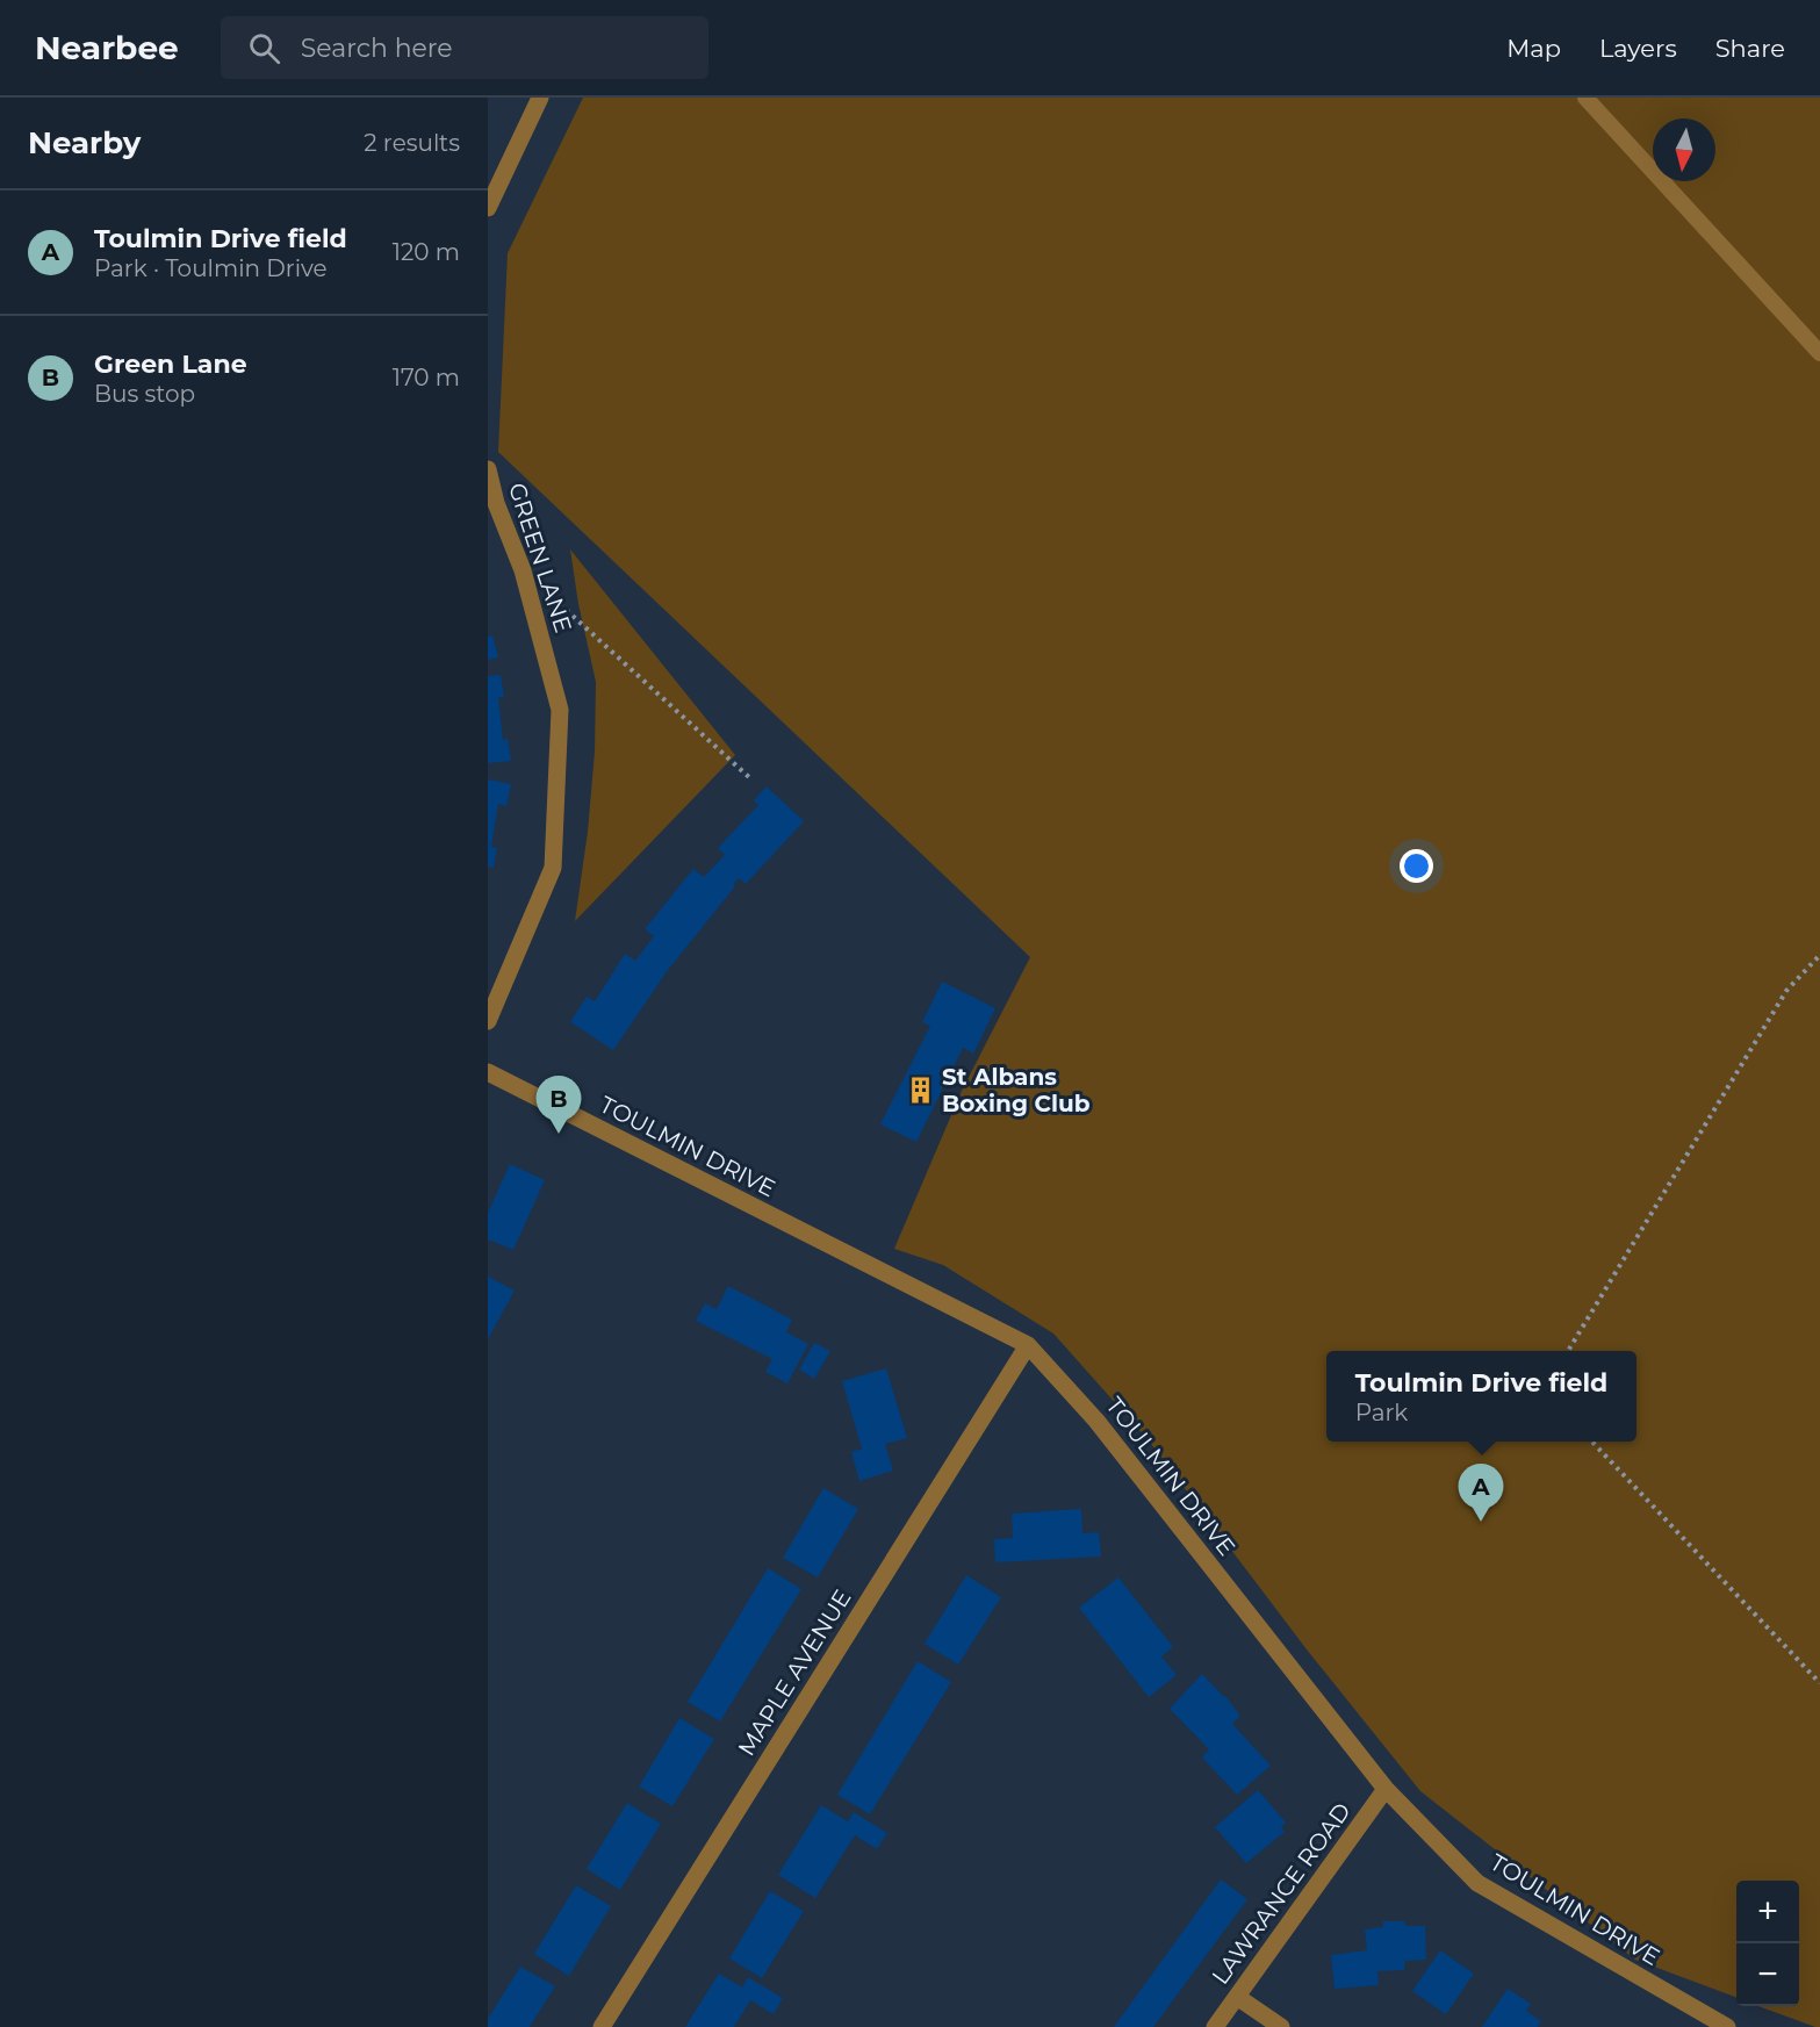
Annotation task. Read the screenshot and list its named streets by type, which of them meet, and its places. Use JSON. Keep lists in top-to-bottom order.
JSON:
{
  "streets": {
    "street": [
      "GREEN LANE",
      "TOULMIN DRIVE",
      "MAPLE AVENUE",
      "LAWRANCE ROAD"
    ]
  },
  "crossings": [
    ["TOULMIN DRIVE", "MAPLE AVENUE"],
    ["TOULMIN DRIVE", "LAWRANCE ROAD"]
  ],
  "places": {
    "building": ["St Albans Boxing Club"]
  },
  "north": "bottom",
  "page": {
    "header": "Nearbee",
    "search": "Search here",
    "nav": ["Map", "Layers", "Share"],
    "heading": ["Nearby", "2 results"],
    "list": [
      {
        "mark": "A",
        "name": "Toulmin Drive field",
        "note": "Park · Toulmin Drive",
        "value": "120 m"
      },
      {
        "mark": "B",
        "name": "Green Lane",
        "note": "Bus stop",
        "value": "170 m"
      }
    ],
    "pins": ["B", "A"],
    "popup": ["Toulmin Drive field", "Park"],
    "map_buttons": ["+", "−"]
  }
}
